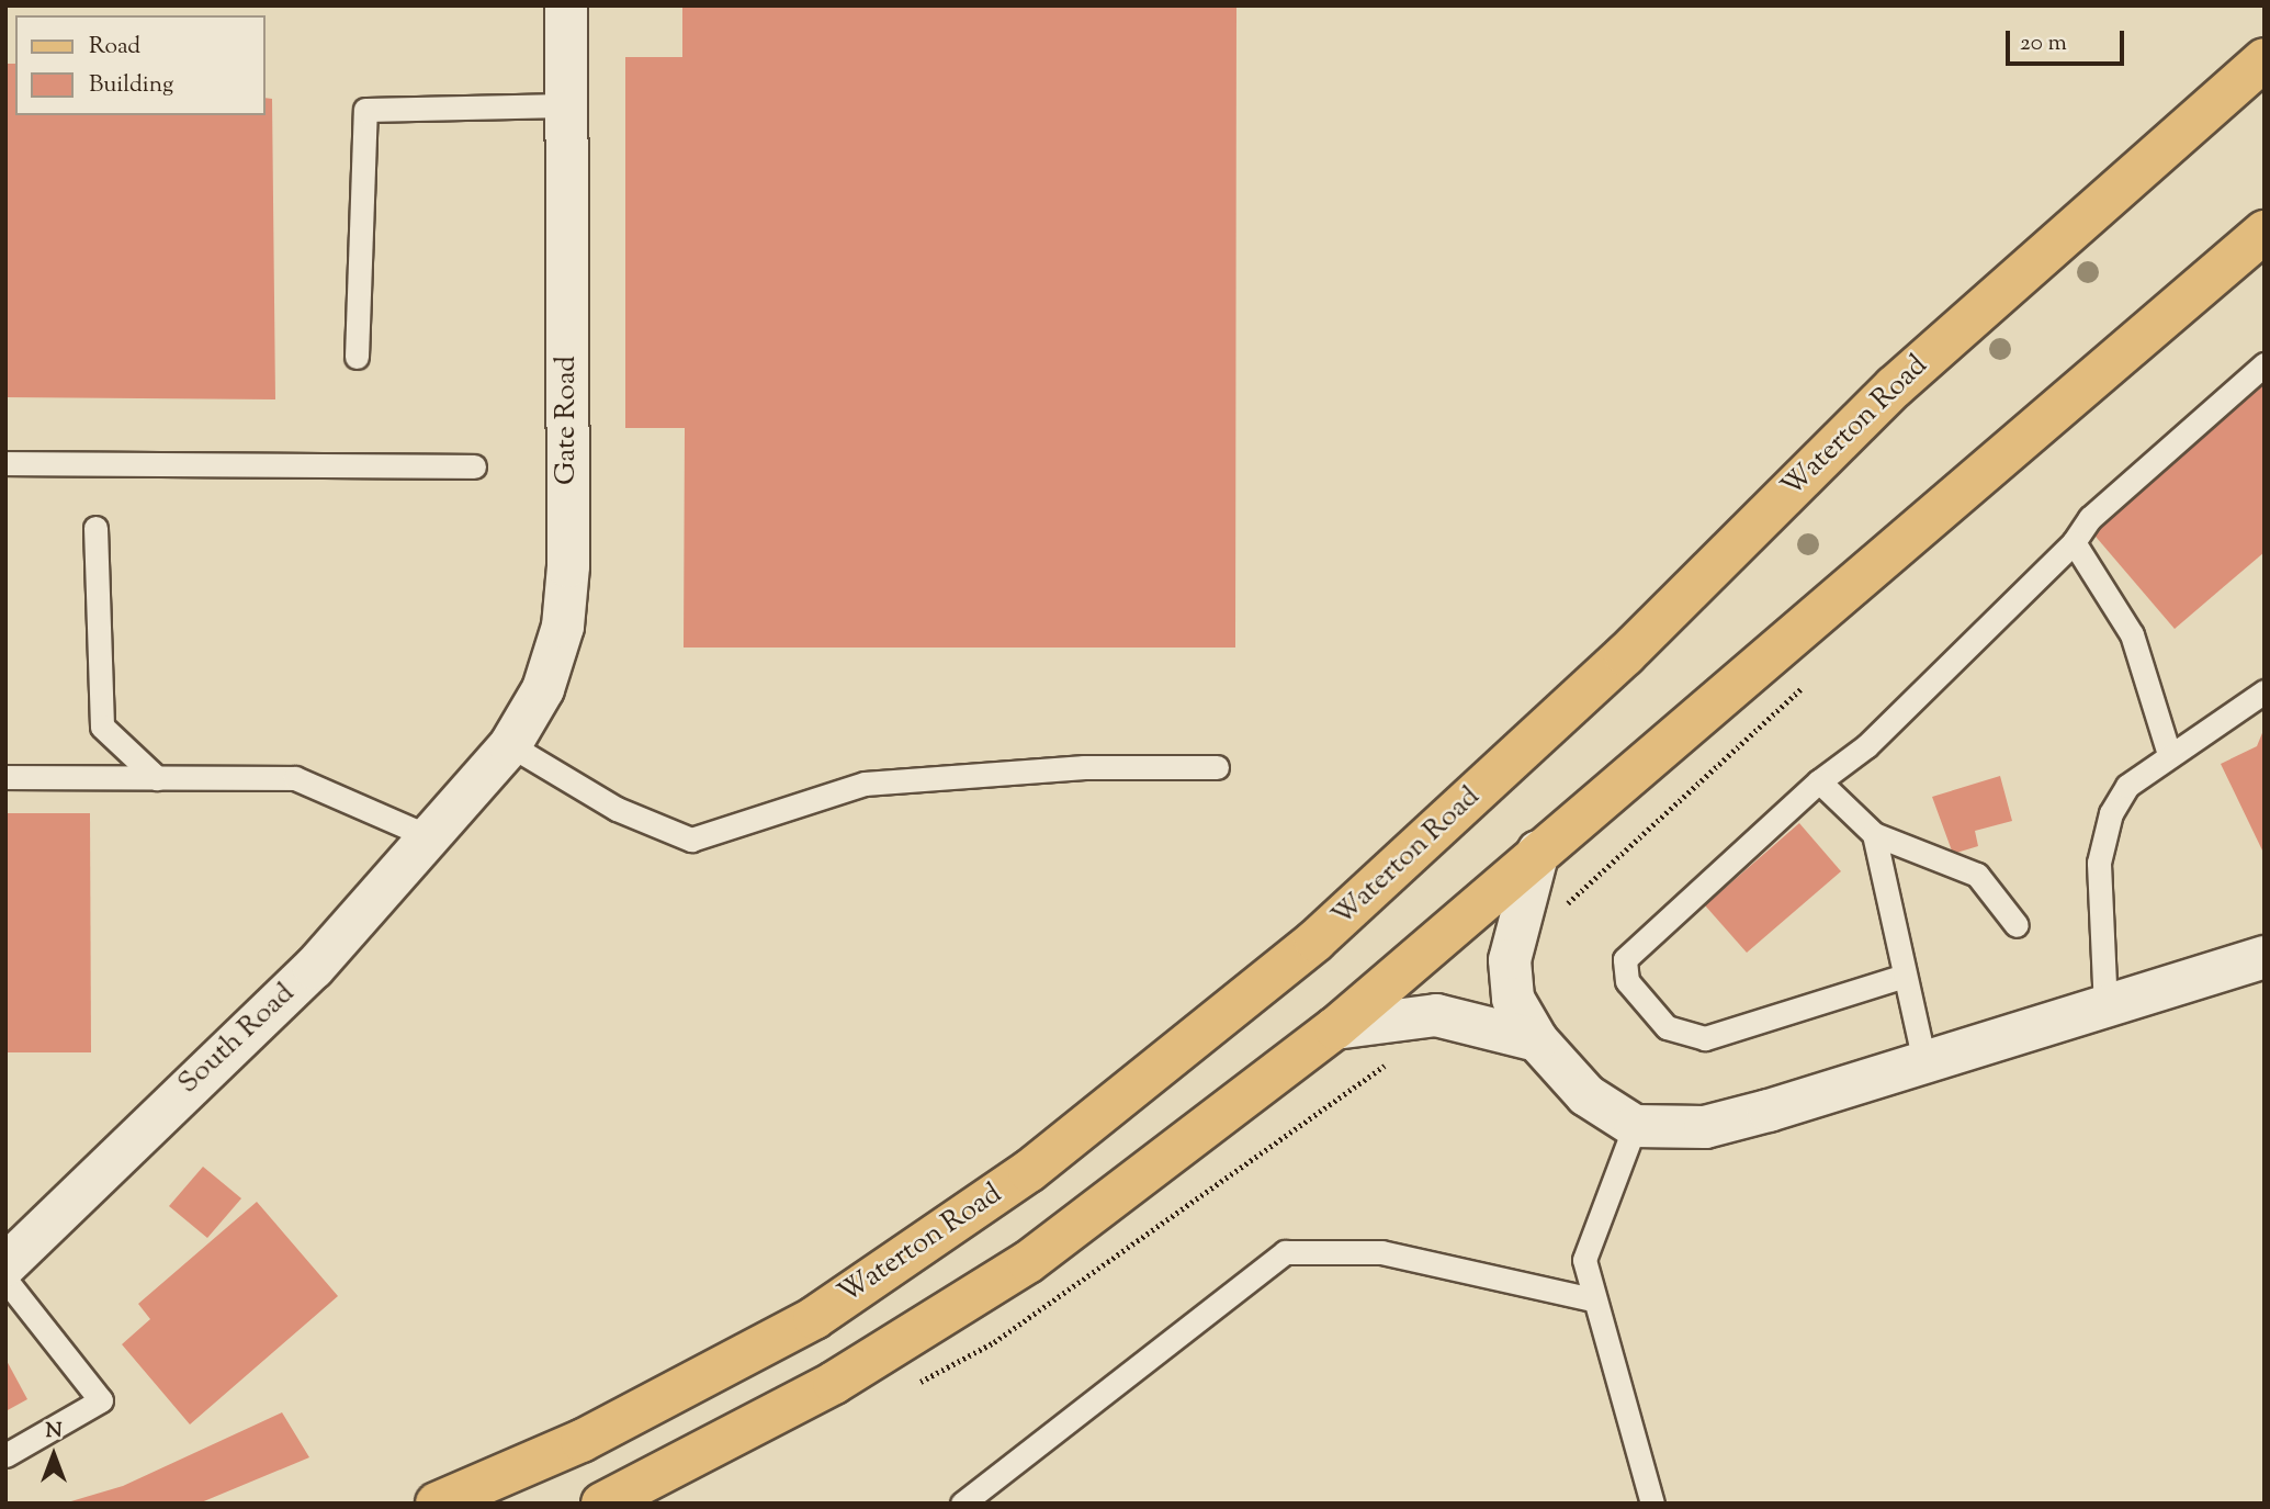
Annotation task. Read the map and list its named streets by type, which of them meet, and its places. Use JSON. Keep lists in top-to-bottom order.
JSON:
{
  "streets": {
    "main road": ["Waterton Road"],
    "street": ["Gate Road", "South Road"]
  },
  "crossings": [
    ["Gate Road", "South Road"]
  ],
  "legend": ["Road", "Building"],
  "scale_bar": "20 m",
  "north": "top"
}
